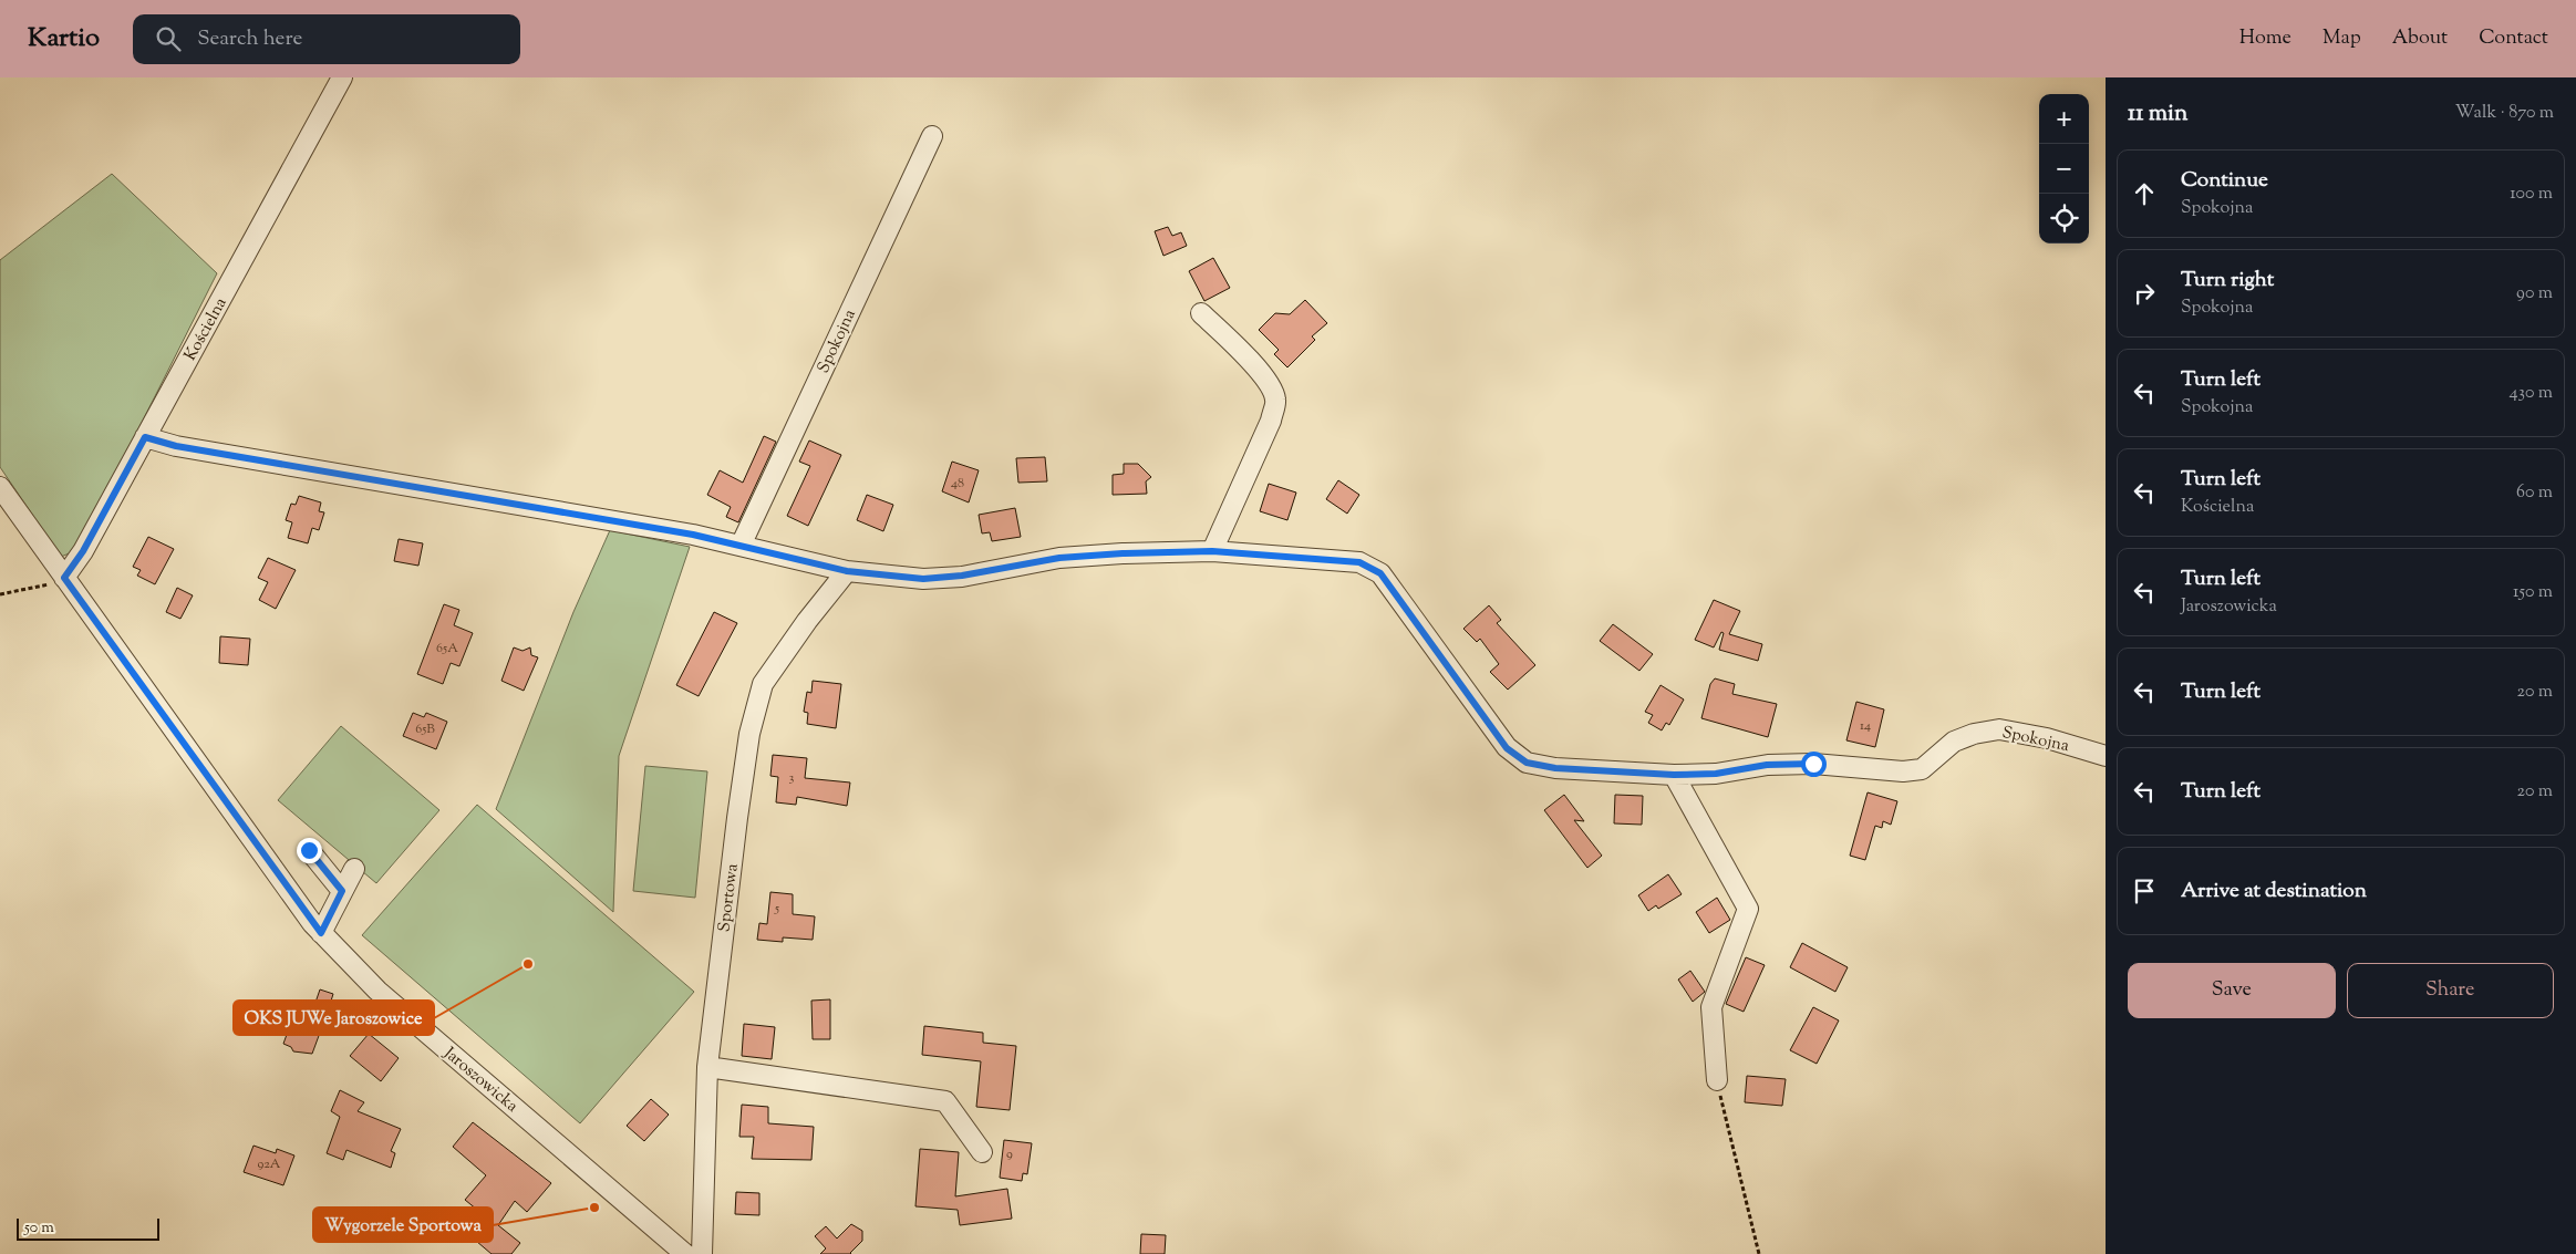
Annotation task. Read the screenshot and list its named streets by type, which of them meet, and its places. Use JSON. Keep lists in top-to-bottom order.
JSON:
{
  "streets": {
    "street": [
      "Kościelna",
      "Spokojna",
      "Sportowa",
      "Jaroszowicka"
    ]
  },
  "crossings": [
    ["Kościelna", "Spokojna"],
    ["Kościelna", "Jaroszowicka"],
    ["Spokojna", "Sportowa"]
  ],
  "places": ["OKS JUWe Jaroszowice", "Wygorzele Sportowa"],
  "house_numbers": [
    "48",
    "65A",
    "14",
    "65B",
    "3",
    "5",
    "9",
    "92A"
  ],
  "scale_bar": "50 m",
  "page": {
    "header": "Kartio",
    "search": "Search here",
    "nav": [
      "Home",
      "Map",
      "About",
      "Contact"
    ],
    "heading": ["11 min", "Walk · 870 m"],
    "map_buttons": ["+", "−"],
    "list": [
      ["Continue", "Spokojna", "100 m"],
      ["Turn right", "Spokojna", "90 m"],
      ["Turn left", "Spokojna", "430 m"],
      ["Turn left", "Kościelna", "60 m"],
      ["Turn left", "Jaroszowicka", "150 m"],
      ["Turn left", "20 m"],
      ["Turn left", "20 m"],
      "Arrive at destination"
    ],
    "buttons": ["Save", "Share"],
    "scale": "50 m"
  }
}
